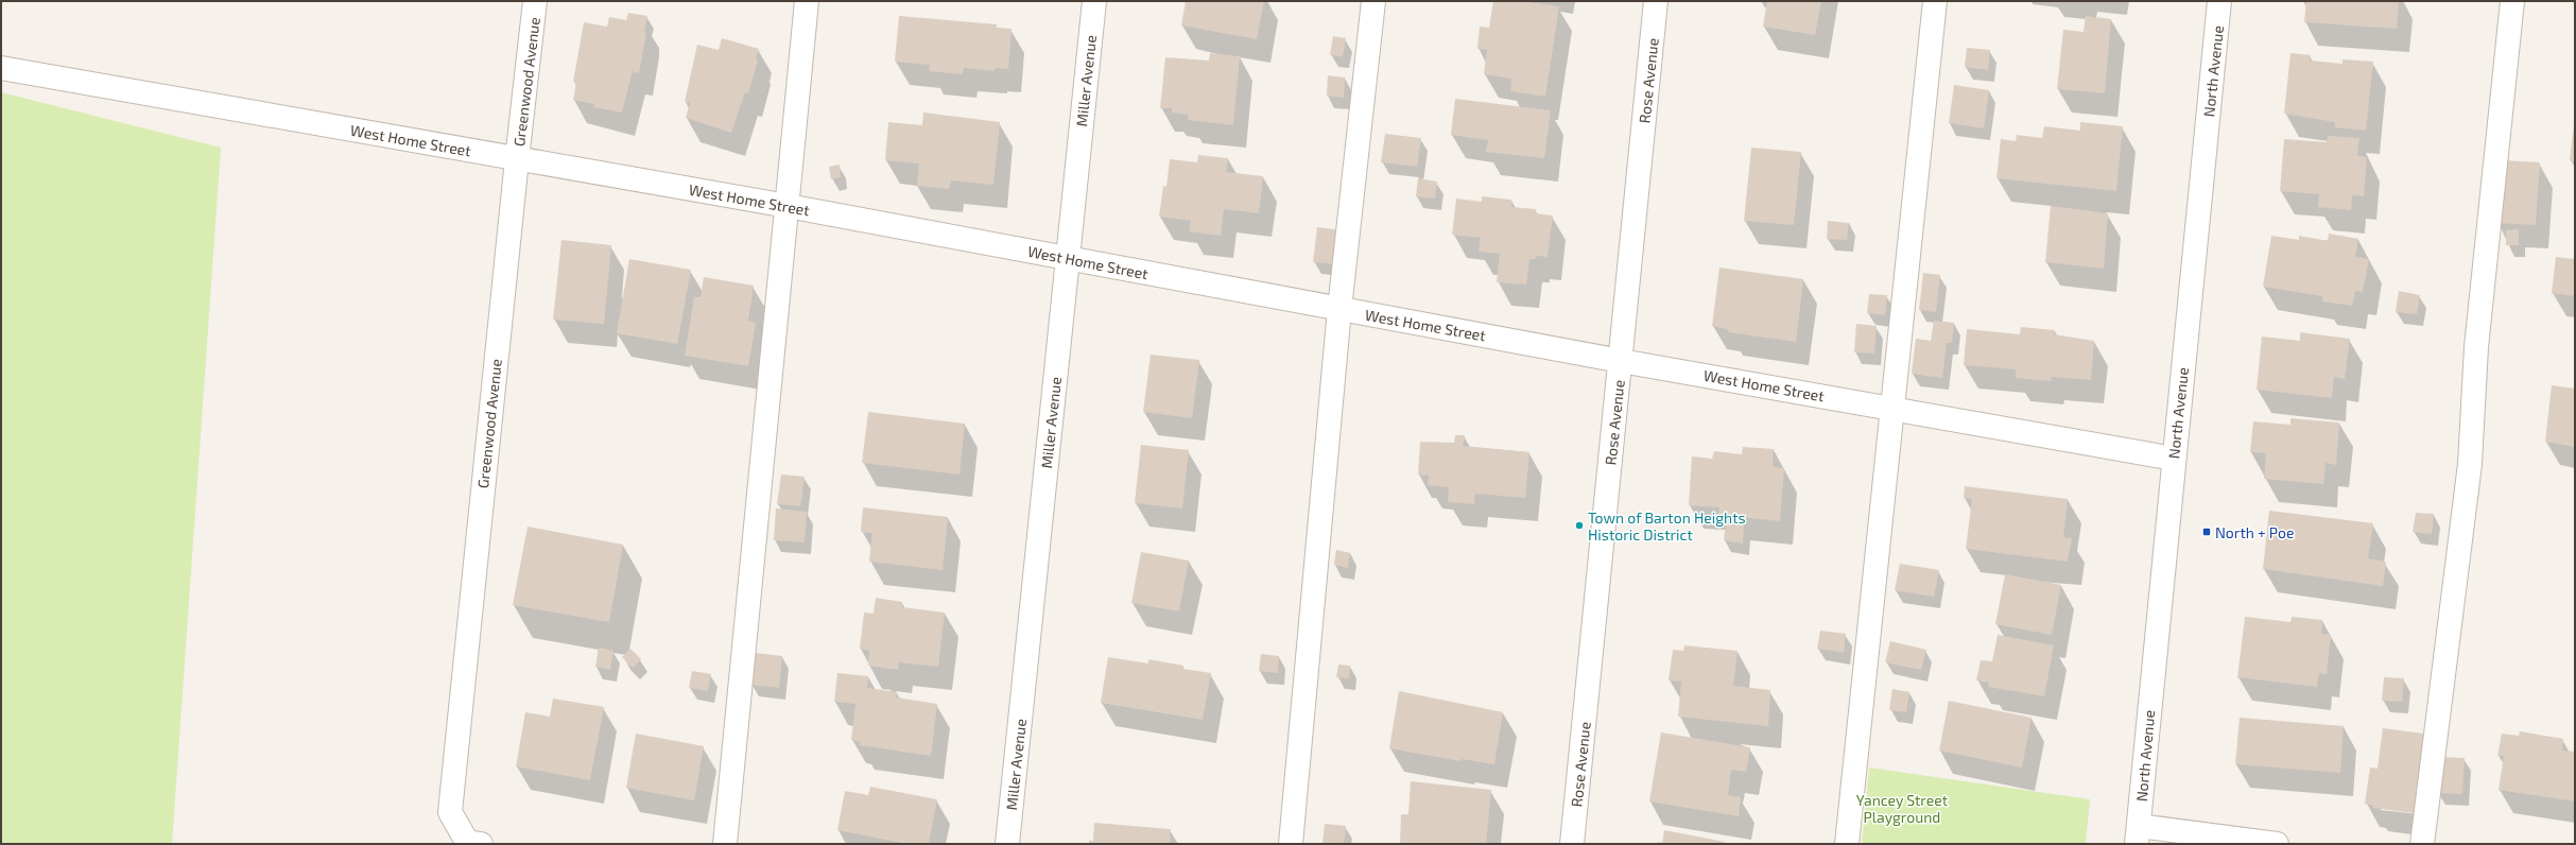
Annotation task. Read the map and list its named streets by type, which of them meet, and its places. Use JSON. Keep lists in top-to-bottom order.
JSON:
{
  "streets": {
    "street": [
      "North Avenue",
      "Miller Avenue",
      "Rose Avenue",
      "Greenwood Avenue",
      "West Home Street"
    ]
  },
  "crossings": [
    ["North Avenue", "West Home Street"],
    ["Miller Avenue", "West Home Street"],
    ["Rose Avenue", "West Home Street"],
    ["Greenwood Avenue", "West Home Street"]
  ],
  "parks": ["Yancey Street Playground"],
  "places": {
    "other": ["Town of Barton Heights Historic District"],
    "transit": ["North + Poe"]
  }
}
